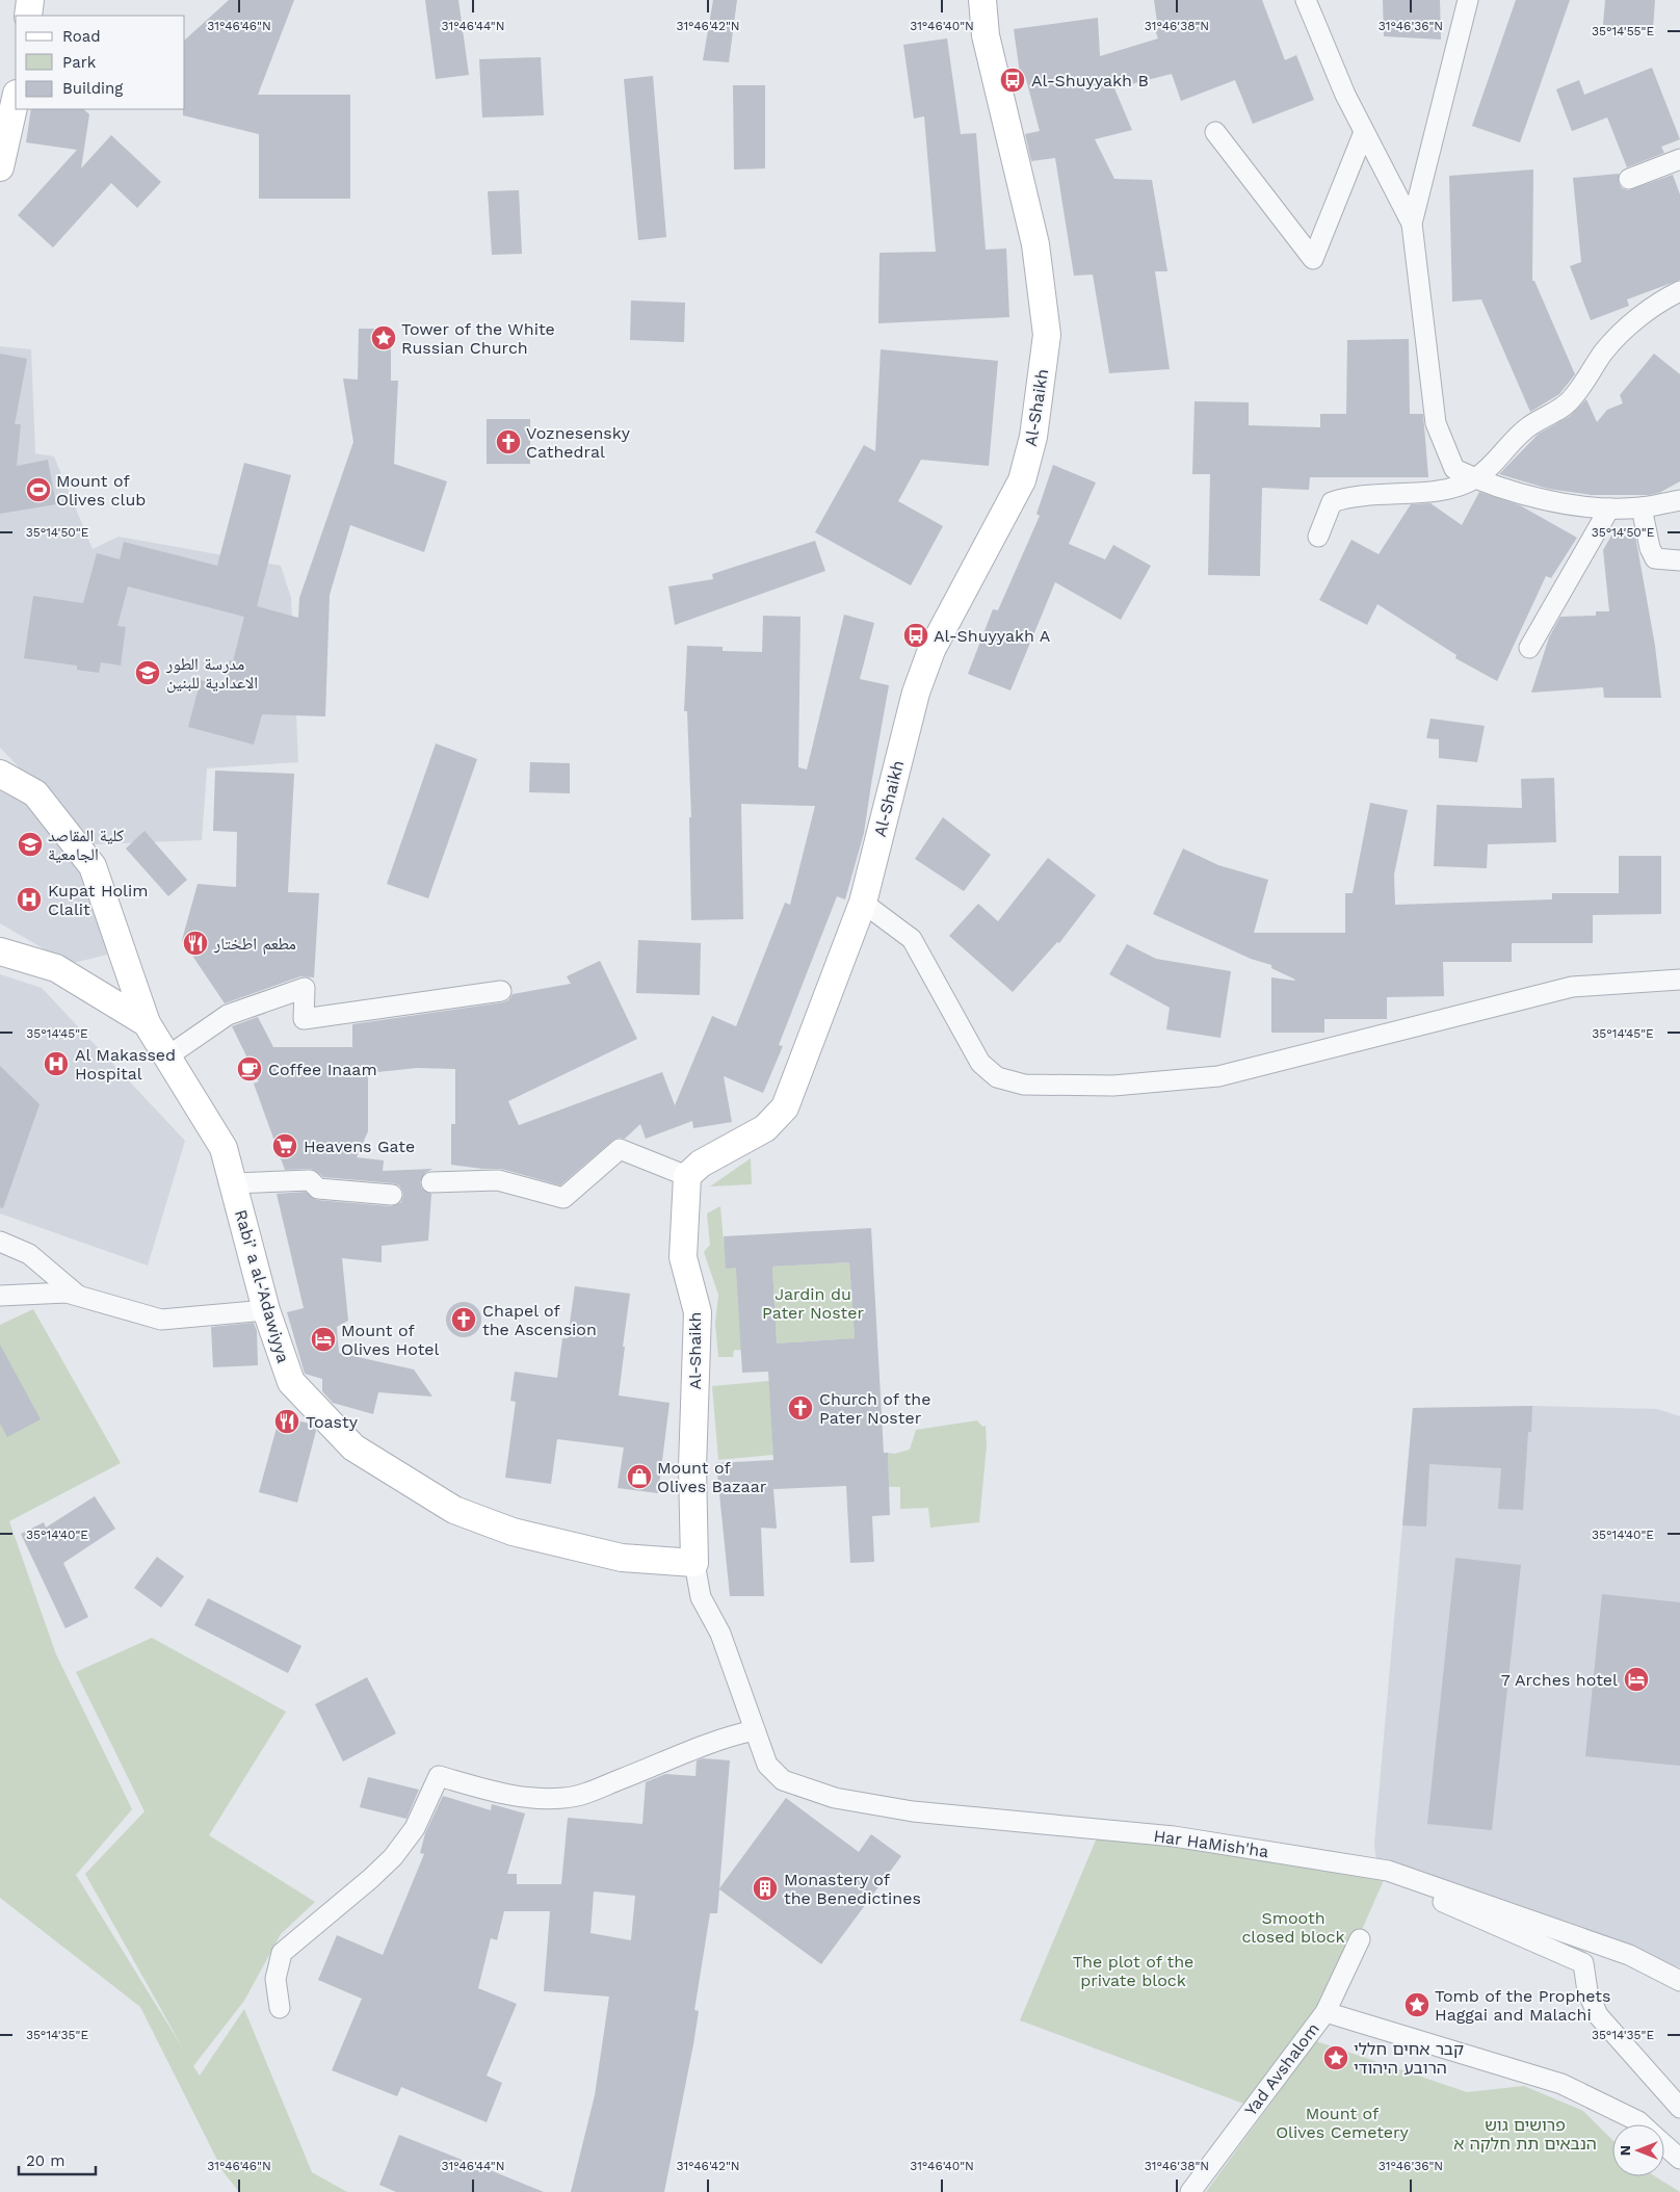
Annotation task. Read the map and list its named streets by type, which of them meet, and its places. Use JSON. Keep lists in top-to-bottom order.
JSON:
{
  "streets": {
    "street": [
      "Al-Shaikh",
      "Rabiʼa al-'Adawiyya",
      "Har HaMish'ha",
      "Yad Avshalom"
    ]
  },
  "crossings": [
    ["Al-Shaikh", "Rabiʼa al-'Adawiyya"]
  ],
  "parks": [
    "Jardin du Pater Noster",
    "Smooth closed block",
    "The plot of the private block",
    "Mount of Olives Cemetery",
    "פרושים גוש הנבאים תת חלקה א"
  ],
  "places": {
    "bus stop": ["Al-Shuyyakh B", "Al-Shuyyakh A"],
    "place": ["Tower of the White Russian Church", "Tomb of the Prophets Haggai and Malachi", "קבר אחים חללי הרובע היהודי"],
    "church": ["Voznesensky Cathedral", "Chapel of the Ascension", "Church of the Pater Noster"],
    "sports": ["Mount of Olives club"],
    "school or university": ["مدرسة الطور الاعدادية للبنين", "كلية المقاصد الجامعية"],
    "hospital": ["Kupat Holim Clalit", "Al Makassed Hospital"],
    "restaurant": ["مطعم اطختار", "Toasty"],
    "cafe": ["Coffee Inaam"],
    "supermarket": ["Heavens Gate"],
    "hotel": ["Mount of Olives Hotel", "7 Arches hotel"],
    "shop": ["Mount of Olives Bazaar"],
    "building": ["Monastery of the Benedictines"]
  },
  "legend": ["Road", "Park", "Building"],
  "scale_bar": "20 m",
  "north": "left",
  "coordinates": [
    "31°46'46\"N",
    "31°46'44\"N",
    "31°46'42\"N",
    "31°46'40\"N",
    "31°46'38\"N",
    "31°46'36\"N",
    "35°14'55\"E",
    "35°14'50\"E",
    "35°14'45\"E",
    "35°14'40\"E",
    "35°14'35\"E"
  ]
}
